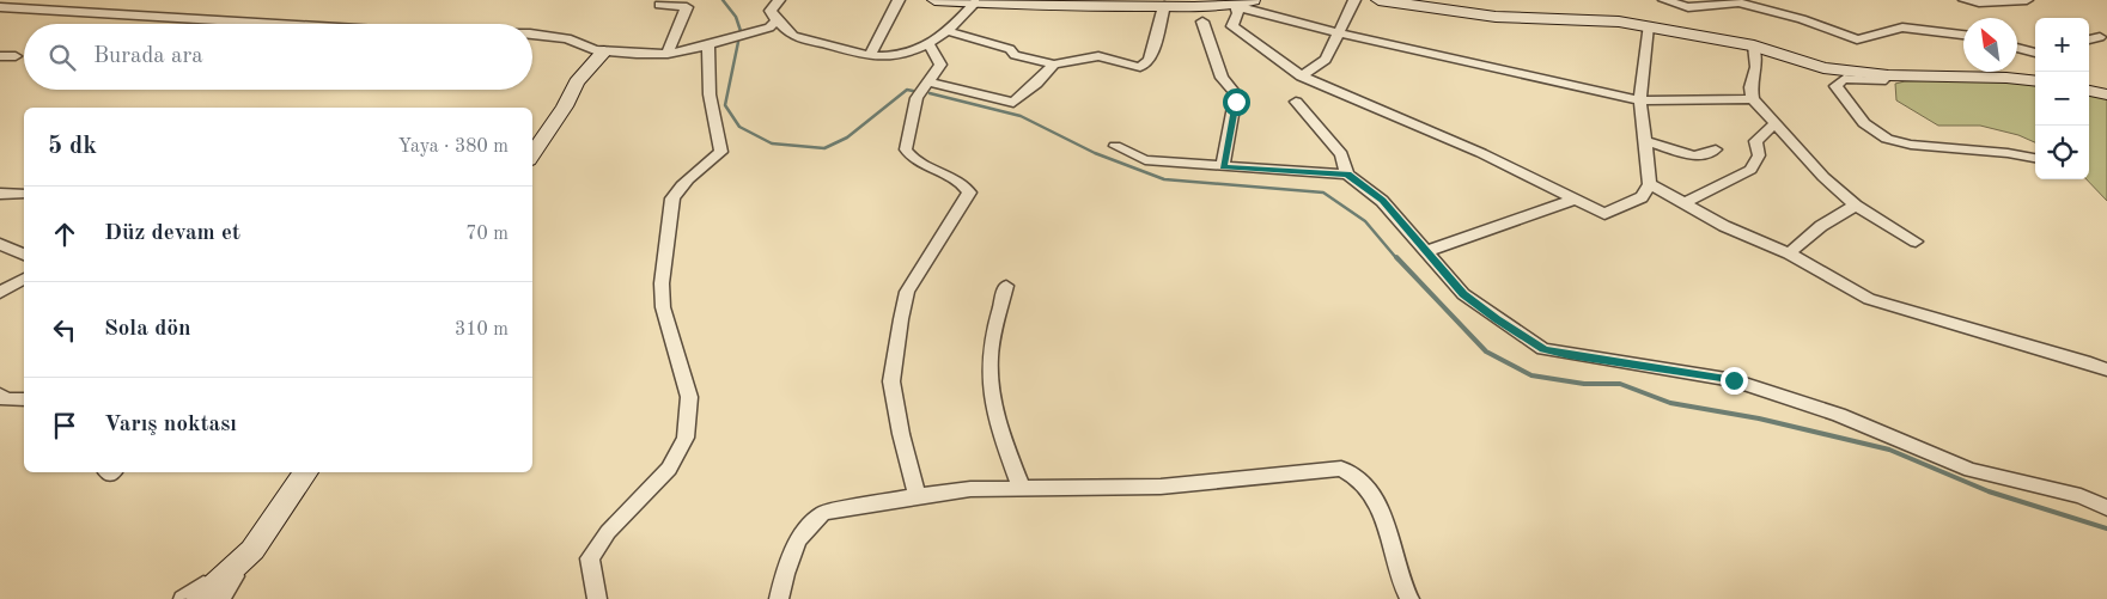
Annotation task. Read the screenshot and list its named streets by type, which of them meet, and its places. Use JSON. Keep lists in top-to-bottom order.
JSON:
{
  "north": "top left",
  "page": {
    "map_buttons": ["+", "−"],
    "search": "Burada ara",
    "heading": ["5 dk", "Yaya · 380 m"],
    "list": [
      ["Düz devam et", "70 m"],
      ["Sola dön", "310 m"],
      "Varış noktası"
    ]
  }
}
